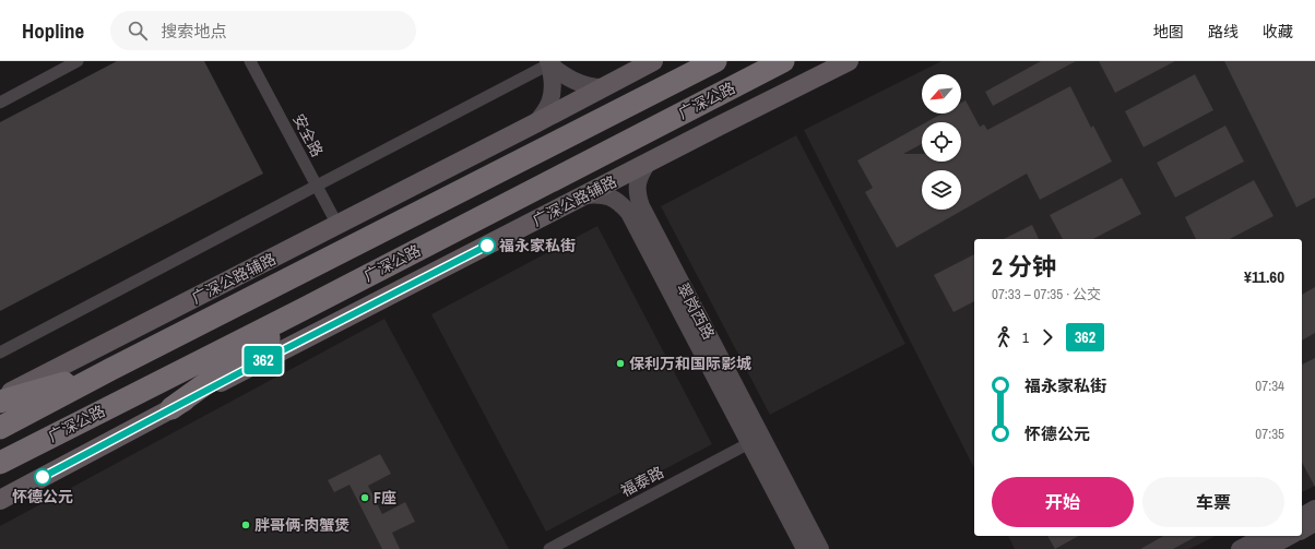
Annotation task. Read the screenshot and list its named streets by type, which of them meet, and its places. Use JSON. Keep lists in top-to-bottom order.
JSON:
{
  "streets": {
    "highway": ["广深公路"],
    "main road": ["广深公路辅路", "翠岗西路"],
    "street": ["安全路", "福泰路"]
  },
  "crossings": [
    ["安全路", "广深公路辅路"],
    ["广深公路辅路", "翠岗西路"],
    ["翠岗西路", "福泰路"]
  ],
  "places": [
    "福永家私街",
    "保利万和国际影城",
    "怀德公元",
    "F座",
    "胖哥俩·肉蟹煲"
  ],
  "lines": ["bus line 362"],
  "north": "bottom left",
  "page": {
    "header": "Hopline",
    "search": "搜索地点",
    "nav": ["地图", "路线", "收藏"],
    "on_map": "362",
    "heading": ["2 分钟", "07:33 – 07:35 · 公交", "¥11.60"],
    "legs": ["1", "362"],
    "list": [
      {
        "name": "福永家私街",
        "value": "07:34"
      },
      {
        "name": "怀德公元",
        "value": "07:35"
      }
    ],
    "buttons": ["开始", "车票"]
  }
}
